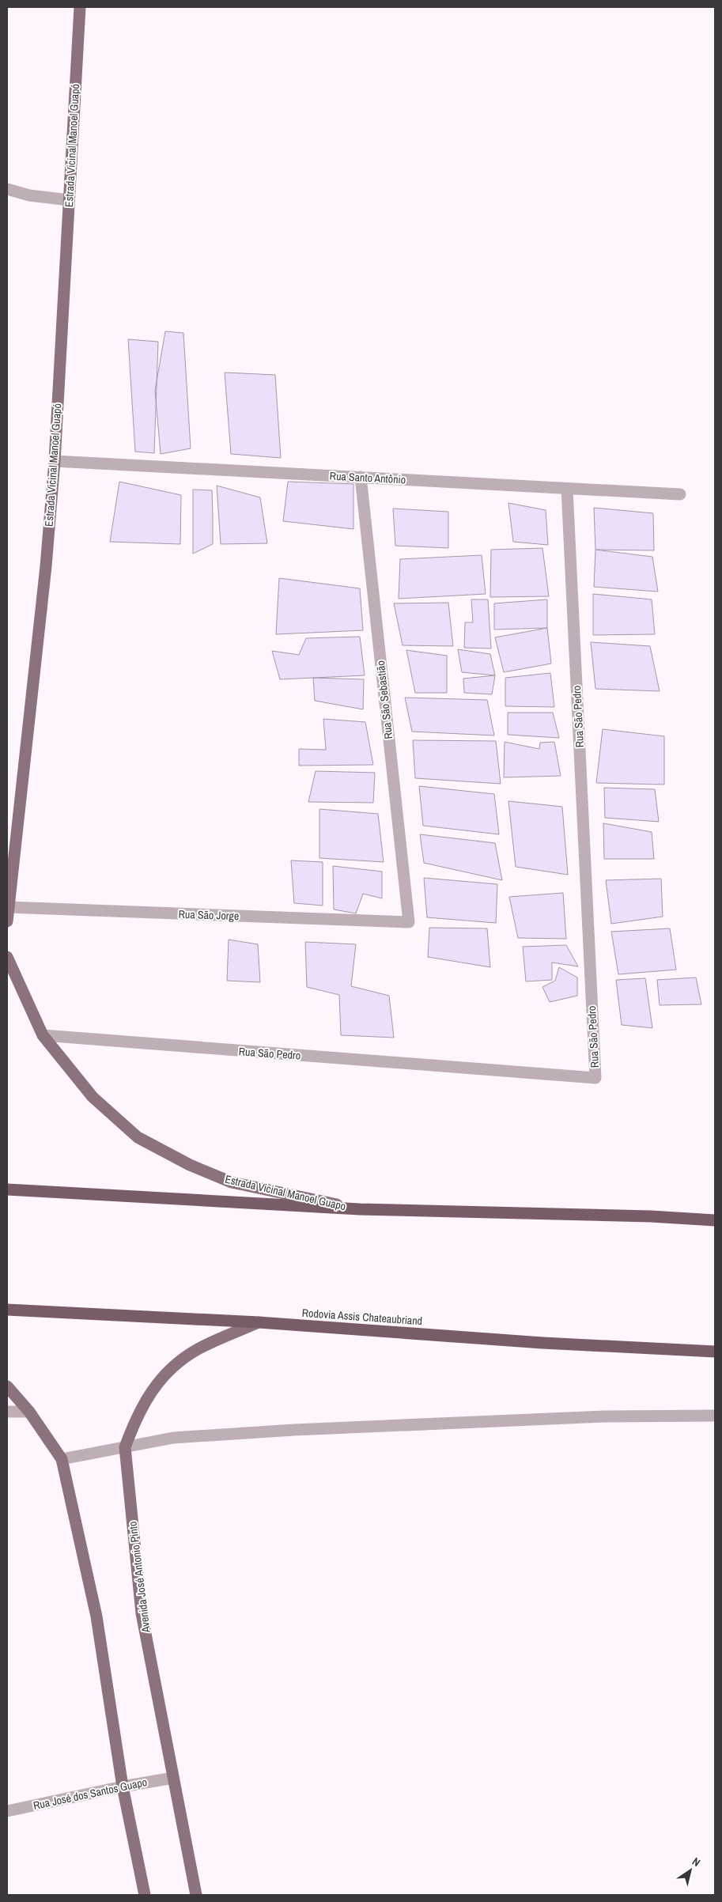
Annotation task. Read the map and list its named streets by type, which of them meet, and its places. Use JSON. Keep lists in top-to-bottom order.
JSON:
{
  "streets": {
    "highway": ["Rodovia Assis Chateaubriand"],
    "main road": ["Estrada Vicinal Manoel Guapó", "Estrada Vicinal Manoel Guapo", "Avenida José Antonio Pinto"],
    "street": [
      "Rua Santo Antônio",
      "Rua São Sebastião",
      "Rua São Pedro",
      "Rua São Jorge",
      "Rua José dos Santos Guapo"
    ]
  },
  "crossings": [
    ["Estrada Vicinal Manoel Guapó", "Rua Santo Antônio"],
    ["Estrada Vicinal Manoel Guapó", "Rua São Jorge"],
    ["Rua Santo Antônio", "Rua São Sebastião"],
    ["Rua Santo Antônio", "Rua São Pedro"],
    ["Rua São Sebastião", "Rua São Jorge"],
    ["Rua São Pedro", "Estrada Vicinal Manoel Guapo"],
    ["Avenida José Antonio Pinto", "Rua José dos Santos Guapo"]
  ],
  "north": "top right"
}
